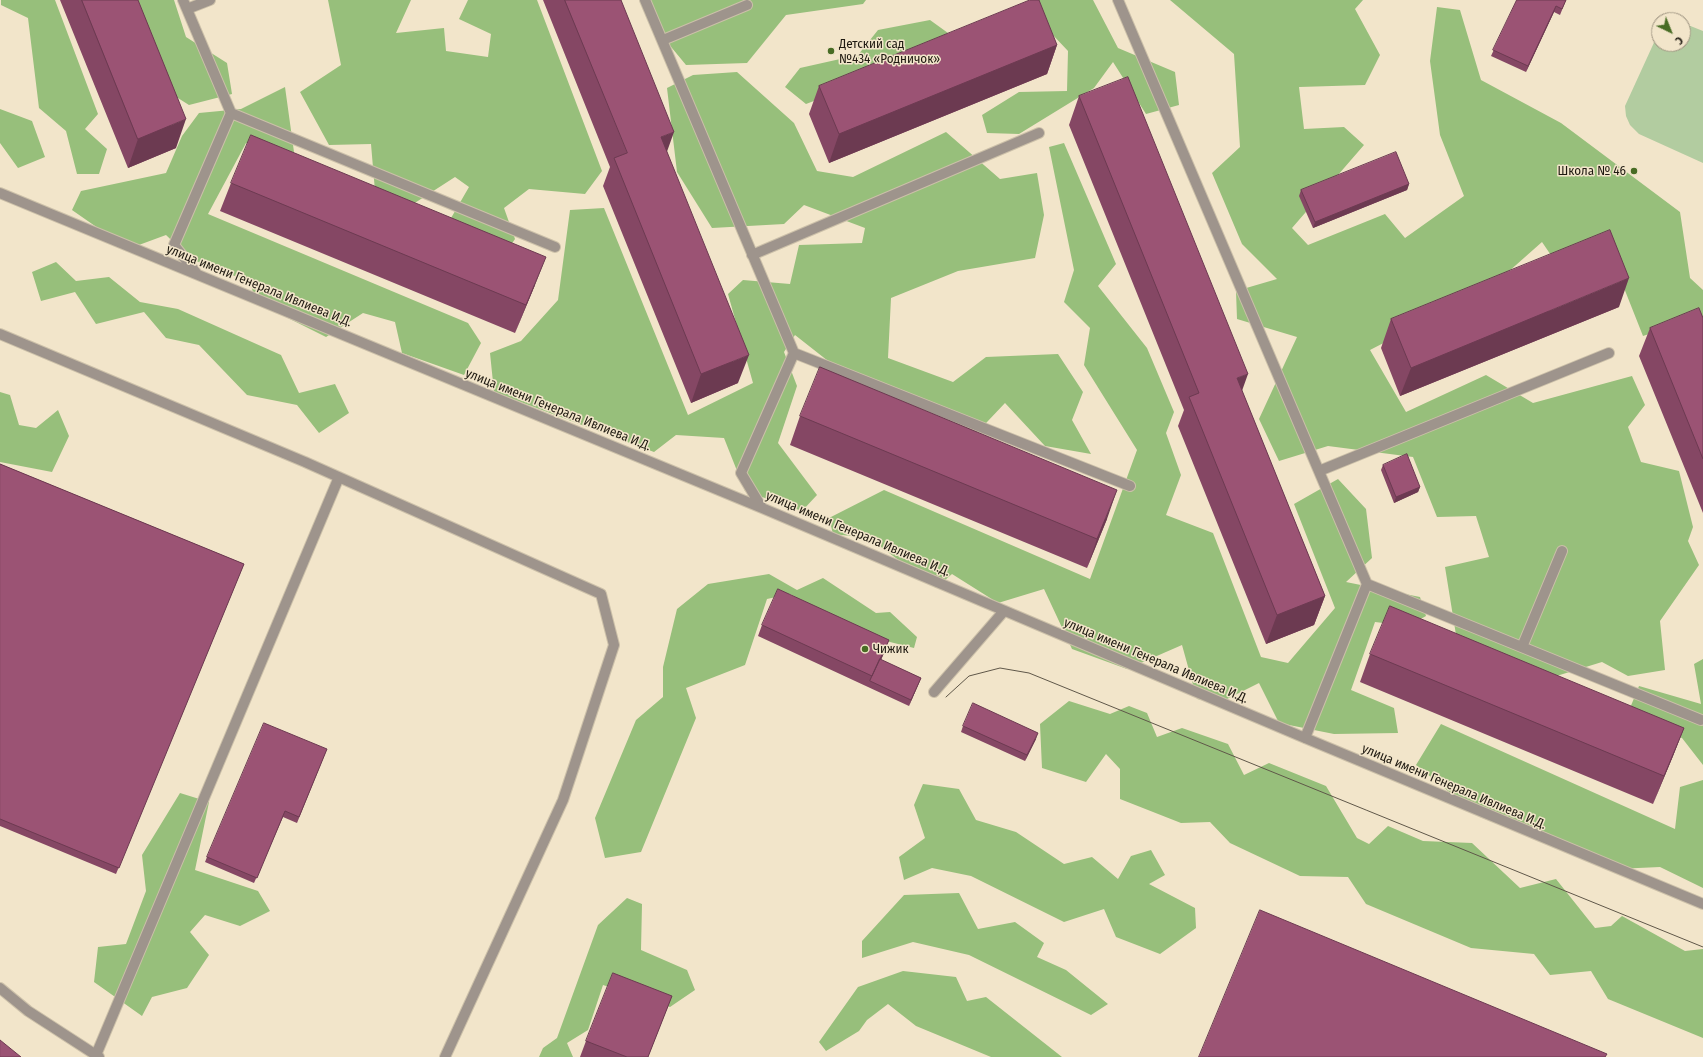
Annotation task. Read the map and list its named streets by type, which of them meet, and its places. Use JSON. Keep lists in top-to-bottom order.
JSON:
{
  "streets": {
    "street": ["улица имени Генерала Ивлиева И.Д."]
  },
  "places": ["Детский сад №434 «Родничок»", "Школа № 46", "Чижик"],
  "north": "bottom right"
}
